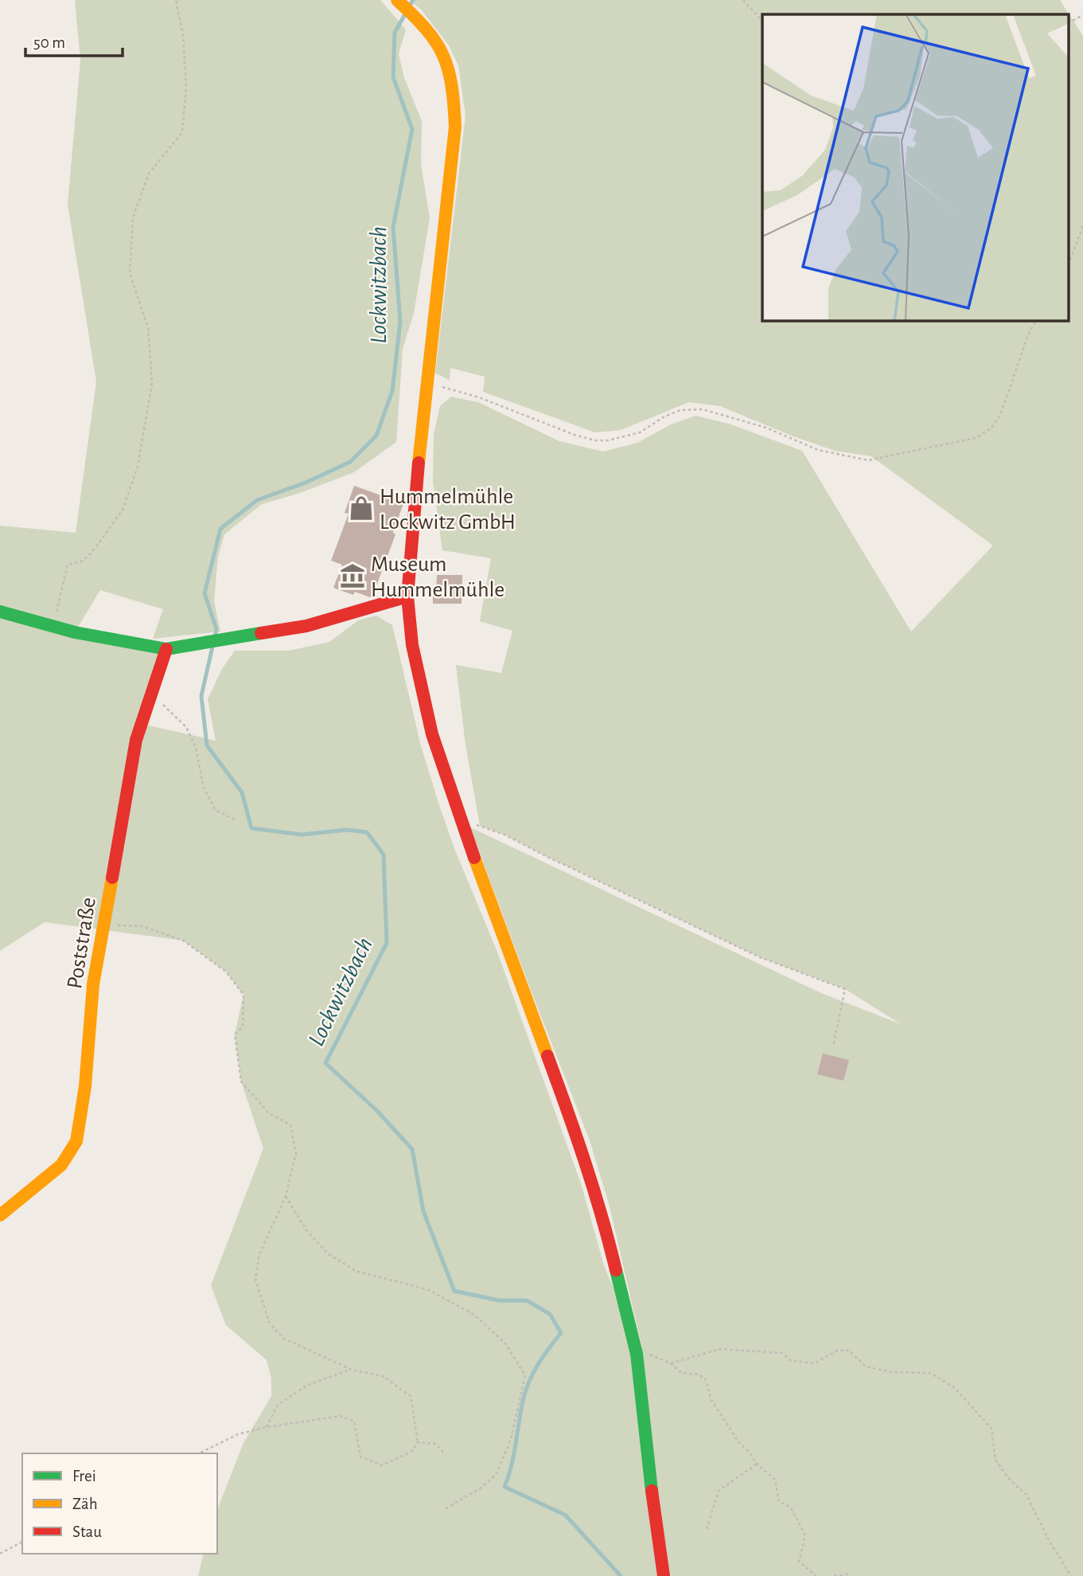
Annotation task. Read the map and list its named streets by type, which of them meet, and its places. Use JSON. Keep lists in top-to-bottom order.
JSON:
{
  "streets": {
    "main road": ["Poststraße"]
  },
  "water": ["Lockwitzbach"],
  "places": {
    "shop": ["Hummelmühle Lockwitz GmbH"],
    "museum": ["Museum Hummelmühle"]
  },
  "legend": ["Frei", "Zäh", "Stau"],
  "scale_bar": "50 m"
}
